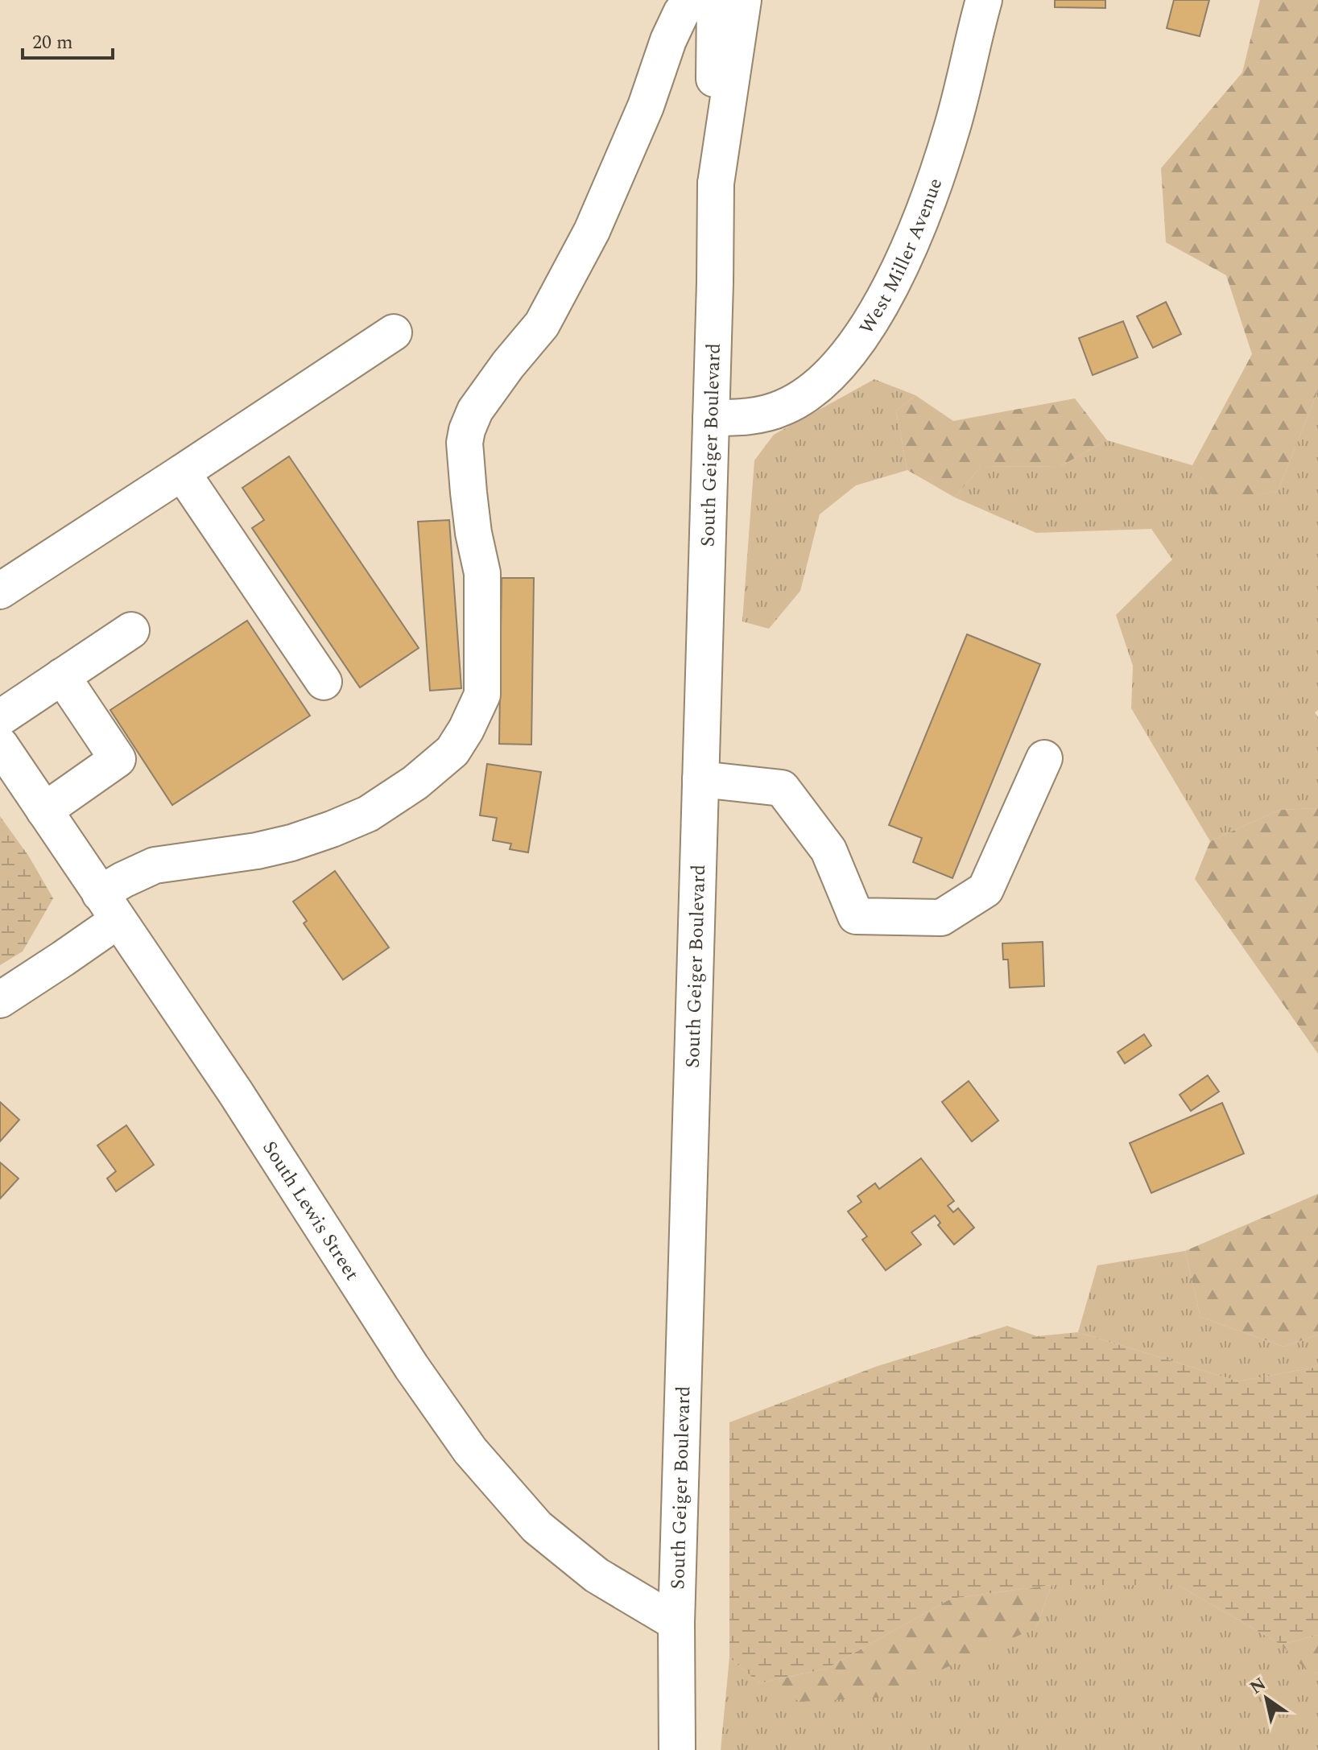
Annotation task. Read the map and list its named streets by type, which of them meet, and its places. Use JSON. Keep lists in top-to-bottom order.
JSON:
{
  "streets": {
    "street": ["West Miller Avenue", "South Geiger Boulevard", "South Lewis Street"]
  },
  "crossings": [
    ["West Miller Avenue", "South Geiger Boulevard"],
    ["South Geiger Boulevard", "South Lewis Street"]
  ],
  "scale_bar": "20 m",
  "north": "top left"
}
